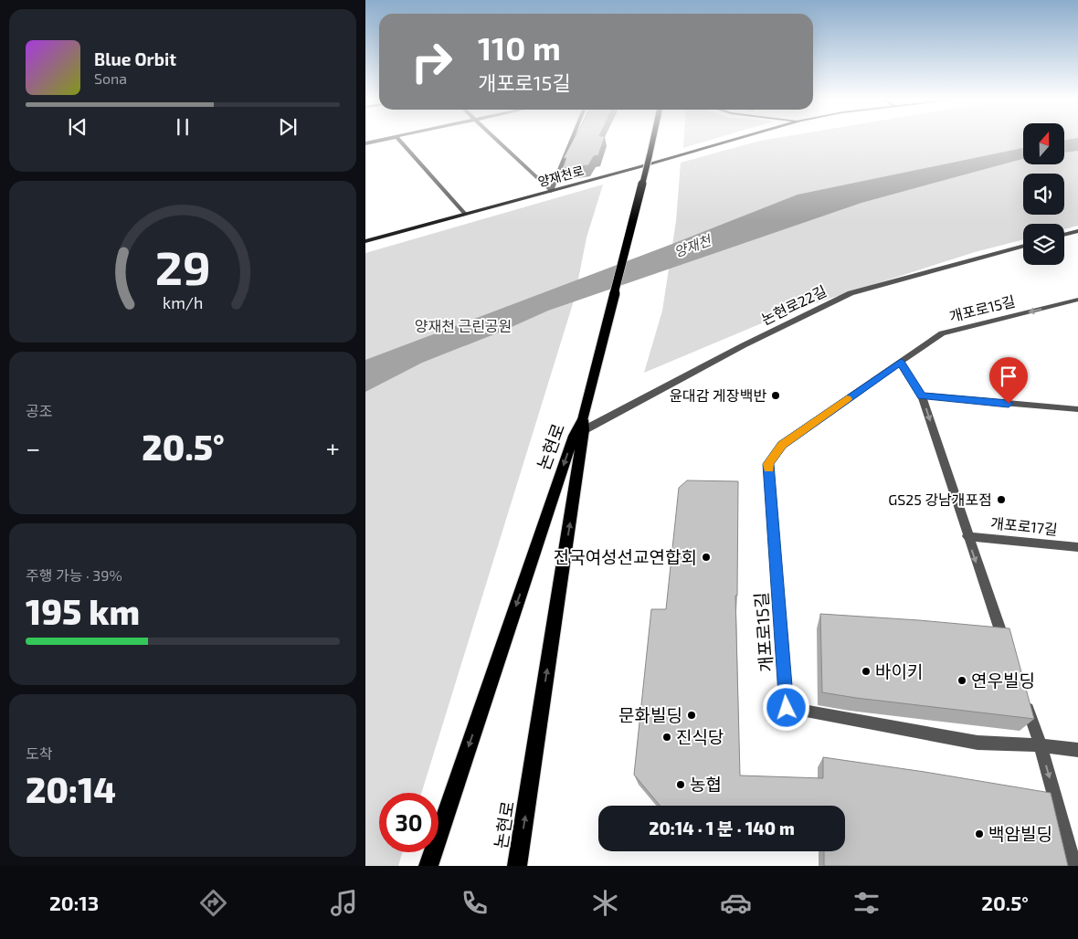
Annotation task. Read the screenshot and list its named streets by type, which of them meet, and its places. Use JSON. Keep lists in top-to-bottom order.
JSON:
{
  "streets": {
    "main road": ["논현로"],
    "street": [
      "양재천로",
      "논현로22길",
      "개포로15길",
      "개포로17길"
    ]
  },
  "crossings": [
    ["논현로22길", "논현로"]
  ],
  "water": ["양재천"],
  "parks": ["양재천 근린공원"],
  "places": [
    "윤대감 게장백반",
    "GS25 강남개포점",
    "전국여성선교연합회",
    "바이키",
    "연우빌딩",
    "문화빌딩",
    "진식당",
    "농협",
    "백암빌딩"
  ],
  "north": "top",
  "page": {
    "turn": ["110 m", "개포로15길"],
    "song": ["Blue Orbit", "Sona"],
    "tile": [
      "공조",
      ["주행 가능 · 39%", "195 km"],
      ["도착", "20:14"]
    ],
    "heat": ["−", "20.5°", "+"],
    "limit": "30",
    "trip": "20:14 · 1 분 · 140 m",
    "tabs": ["20:13", "20.5°"],
    "gauge": ["29", "km/h"]
  }
}
